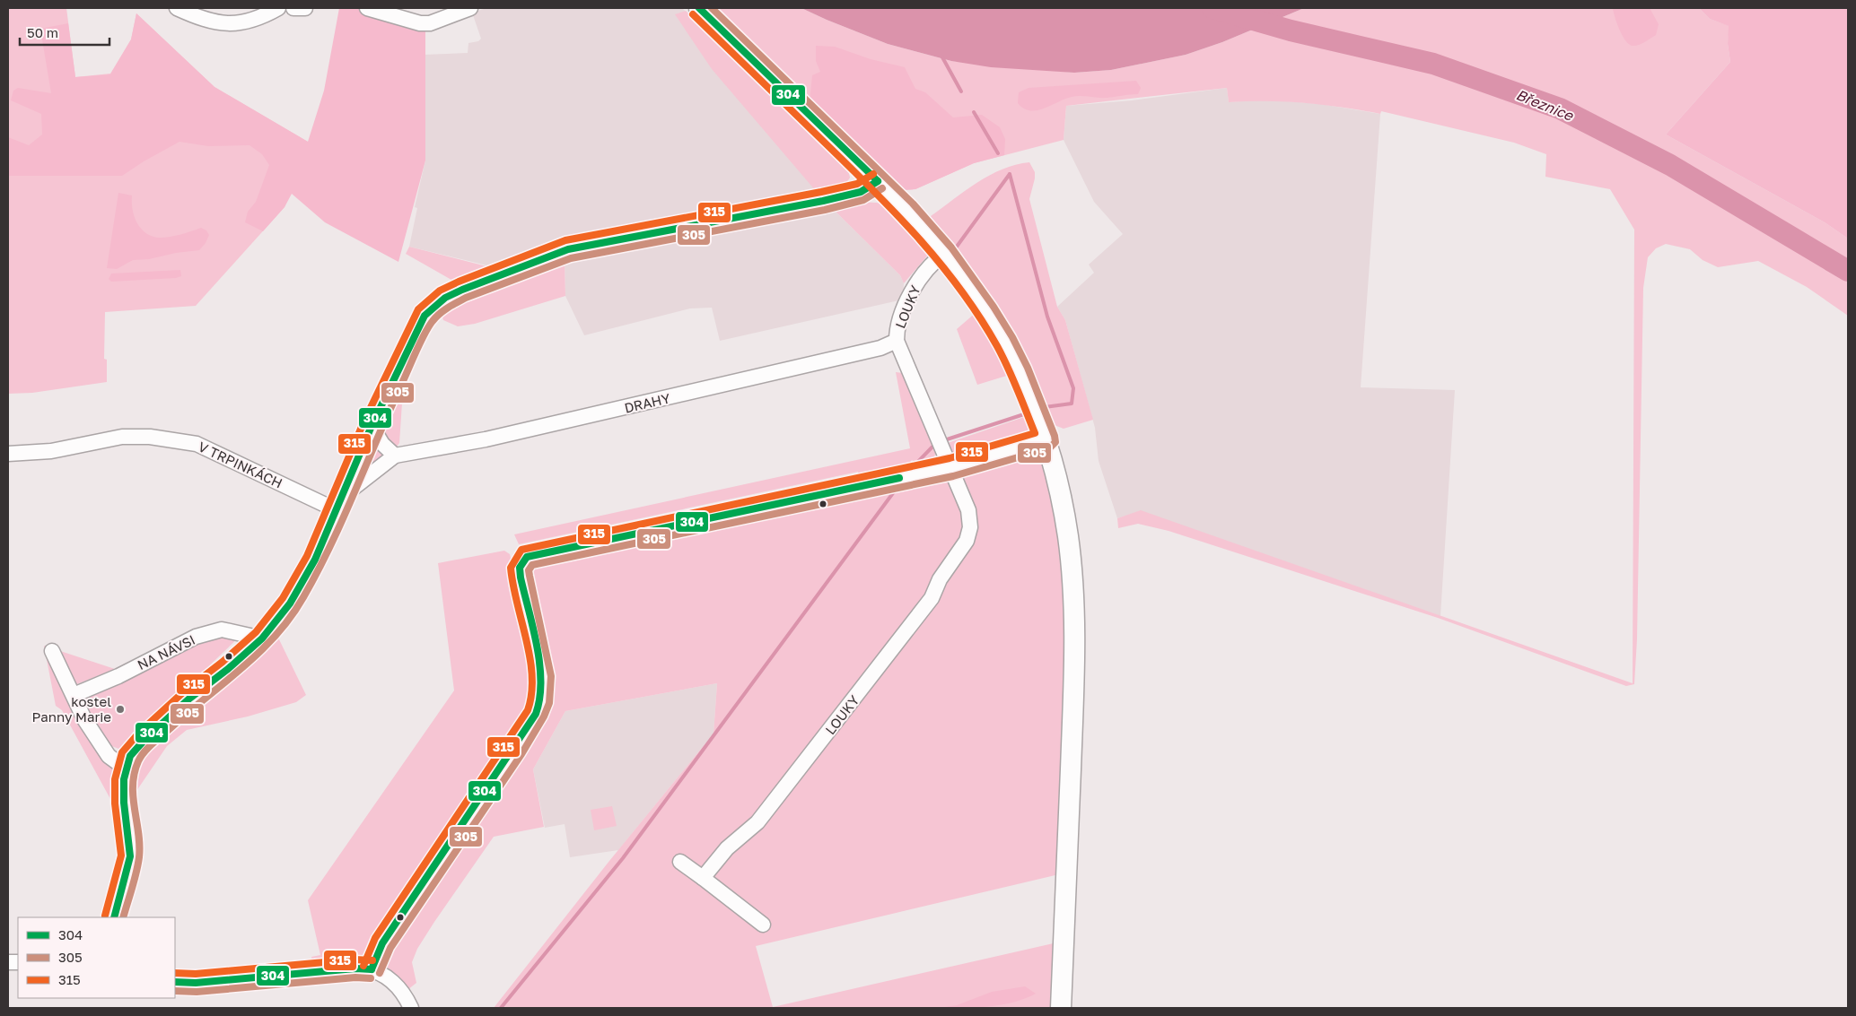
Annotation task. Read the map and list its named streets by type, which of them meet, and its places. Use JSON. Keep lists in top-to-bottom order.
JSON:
{
  "streets": {
    "street": [
      "LOUKY",
      "DRAHY",
      "V TRPINKÁCH",
      "NA NÁVSI"
    ]
  },
  "crossings": [
    ["LOUKY", "DRAHY"],
    ["DRAHY", "V TRPINKÁCH"]
  ],
  "water": ["Březnice"],
  "places": ["kostel Panny Marie"],
  "lines": ["transit line 304", "transit line 305", "transit line 315"],
  "legend": ["304", "305", "315"],
  "scale_bar": "50 m"
}
